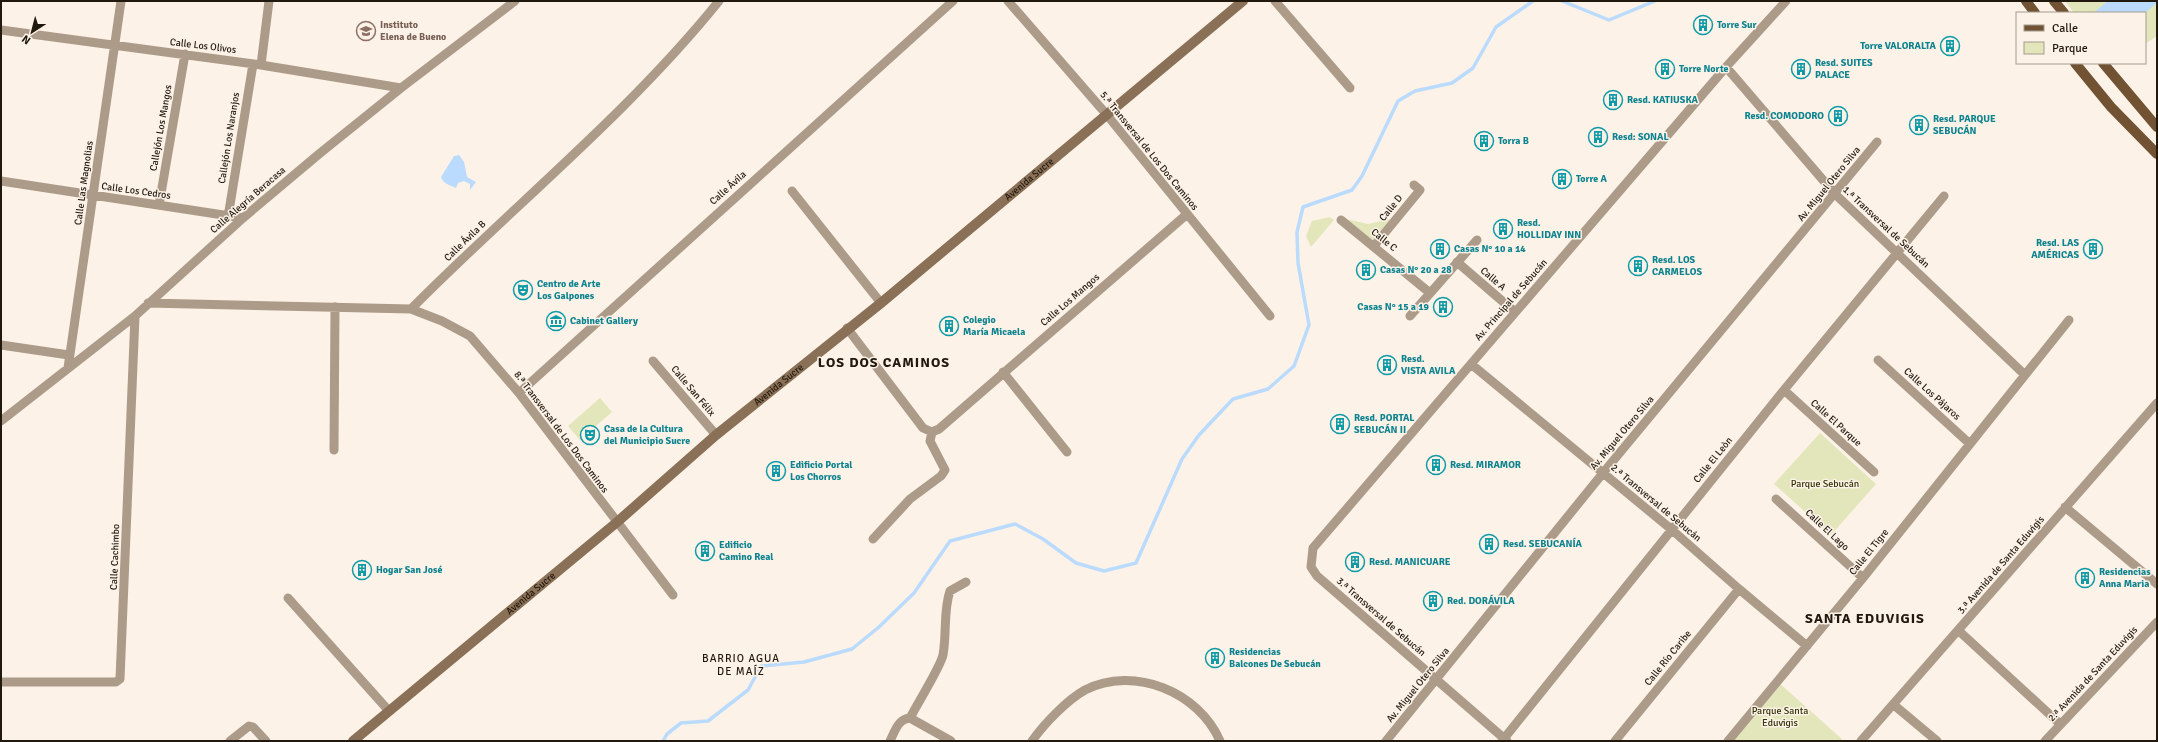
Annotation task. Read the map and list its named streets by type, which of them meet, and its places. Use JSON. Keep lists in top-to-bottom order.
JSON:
{
  "streets": {
    "main road": ["Avenida Sucre"],
    "street": [
      "Calle Los Olivos",
      "Callejón Los Mangos",
      "Callejón Los Naranjos",
      "5.ª Transversal de Los Dos Caminos",
      "Calle Las Magnolias",
      "Av. Miguel Otero Silva",
      "Calle Ávila",
      "Calle Los Cedros",
      "Calle Alegría Beracasa",
      "Calle D",
      "1.ª Transversal de Sebucán",
      "Calle C",
      "Calle Ávila B",
      "Calle A",
      "Calle Los Mangos",
      "Av. Principal de Sebucán",
      "Calle San Félix",
      "Calle Los Pájaros",
      "Calle El Parque",
      "8.ª Transversal de Los Dos Caminos",
      "Calle El Leòn",
      "2.ª Transversal de Sebucán",
      "Calle El Lago",
      "Calle El Tigre",
      "Calle Cachimbo",
      "3.ª Avenida de Santa Eduvigis",
      "3.ª Transversal de Sebucán",
      "Calle Río Caribe",
      "2.ª Avenida de Santa Eduvigis"
    ]
  },
  "crossings": [
    ["Calle Los Olivos", "Callejón Los Mangos"],
    ["Calle Los Olivos", "Callejón Los Naranjos"],
    ["Calle Los Olivos", "Calle Las Magnolias"],
    ["Calle Los Olivos", "Calle Alegría Beracasa"],
    ["Callejón Los Mangos", "Calle Los Cedros"],
    ["Callejón Los Naranjos", "Calle Los Cedros"],
    ["5.ª Transversal de Los Dos Caminos", "Avenida Sucre"],
    ["5.ª Transversal de Los Dos Caminos", "Calle Los Mangos"],
    ["Avenida Sucre", "Calle San Félix"],
    ["Avenida Sucre", "8.ª Transversal de Los Dos Caminos"],
    ["Calle Las Magnolias", "Calle Los Cedros"],
    ["Calle Las Magnolias", "Calle Alegría Beracasa"],
    ["Av. Miguel Otero Silva", "1.ª Transversal de Sebucán"],
    ["Av. Miguel Otero Silva", "2.ª Transversal de Sebucán"],
    ["Av. Miguel Otero Silva", "3.ª Transversal de Sebucán"],
    ["Calle Ávila", "8.ª Transversal de Los Dos Caminos"],
    ["Calle Los Cedros", "Calle Alegría Beracasa"],
    ["Calle Alegría Beracasa", "Calle Cachimbo"],
    ["Calle D", "Calle C"],
    ["1.ª Transversal de Sebucán", "Av. Principal de Sebucán"],
    ["1.ª Transversal de Sebucán", "Calle El Leòn"],
    ["1.ª Transversal de Sebucán", "Calle El Tigre"],
    ["Calle Ávila B", "8.ª Transversal de Los Dos Caminos"],
    ["Calle A", "Av. Principal de Sebucán"],
    ["Av. Principal de Sebucán", "2.ª Transversal de Sebucán"],
    ["Av. Principal de Sebucán", "3.ª Transversal de Sebucán"],
    ["Calle Los Pájaros", "Calle El Tigre"],
    ["Calle El Parque", "Calle El Leòn"],
    ["Calle El Leòn", "2.ª Transversal de Sebucán"],
    ["Calle El Leòn", "3.ª Transversal de Sebucán"],
    ["2.ª Transversal de Sebucán", "Calle El Tigre"],
    ["2.ª Transversal de Sebucán", "Calle Río Caribe"],
    ["Calle El Lago", "Calle El Tigre"]
  ],
  "districts": ["LOS DOS CAMINOS", "SANTA EDUVIGIS", "BARRIO AGUA DE MAÍZ"],
  "parks": ["Parque Sebucán", "Parque Santa Eduvigis"],
  "places": {
    "building": [
      "Torre Sur",
      "Torre VALORALTA",
      "Torre Norte",
      "Resd. SUITES PALACE",
      "Resd. KATIUSKA",
      "Resd. COMODORO",
      "Resd. PARQUE SEBUCÁN",
      "Resd: SONAL",
      "Torra B",
      "Torre A",
      "Resd. HOLLIDAY INN",
      "Casas N° 10 a 14",
      "Resd. LAS AMÉRICAS",
      "Resd. LOS CARMELOS",
      "Casas N° 20 a 28",
      "Casas N° 15 a 19",
      "Colegio María Micaela",
      "Resd. VISTA AVILA",
      "Resd. PORTAL SEBUCÁN II",
      "Resd. MIRAMOR",
      "Edificio Portal Los Chorros",
      "Resd. SEBUCANÍA",
      "Edificio Camino Real",
      "Resd. MANICUARE",
      "Hogar San José",
      "Residencias Anna Maria",
      "Red. DORÁVILA",
      "Residencias Balcones De Sebucán"
    ],
    "school or university": ["Instituto Elena de Bueno"],
    "theatre": ["Centro de Arte Los Galpones", "Casa de la Cultura del Municipio Sucre"],
    "museum": ["Cabinet Gallery"]
  },
  "legend": ["Calle", "Parque"],
  "north": "bottom left"
}
